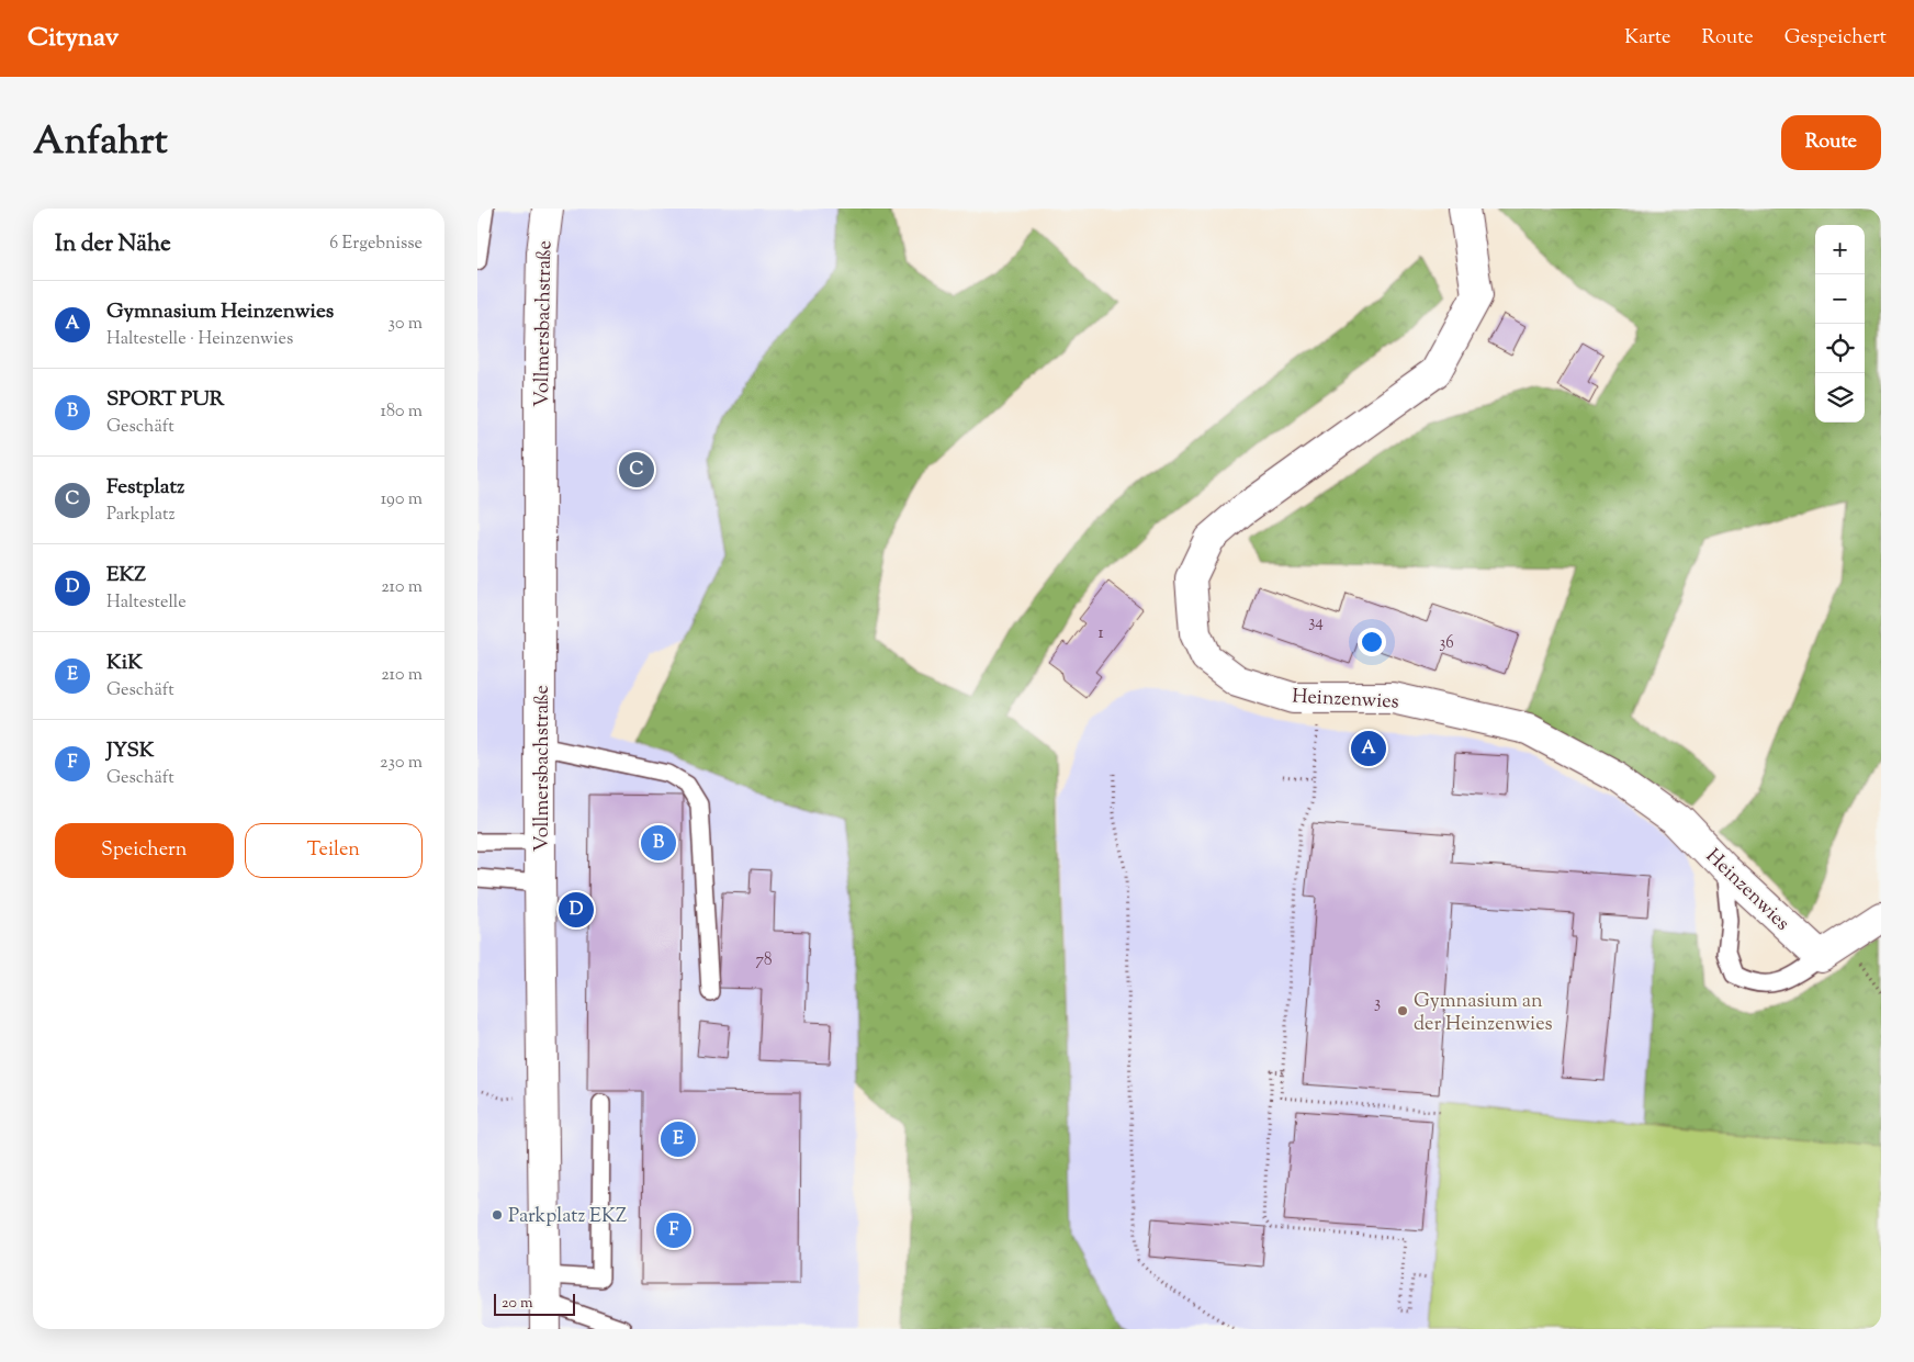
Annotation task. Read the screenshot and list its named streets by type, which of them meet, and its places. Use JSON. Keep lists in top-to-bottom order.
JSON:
{
  "streets": {
    "street": ["Vollmersbachstraße", "Heinzenwies"]
  },
  "places": ["Gymnasium an der Heinzenwies", "Parkplatz EKZ"],
  "house_numbers": [
    "34",
    "1",
    "36",
    "78",
    "3"
  ],
  "scale_bar": "20 m",
  "page": {
    "header": "Citynav",
    "nav": ["Karte", "Route", "Gespeichert"],
    "title": "Anfahrt",
    "buttons": [
      "Route",
      ["Speichern", "Teilen"]
    ],
    "heading": ["In der Nähe", "6 Ergebnisse"],
    "map_buttons": ["+", "−"],
    "list": [
      {
        "mark": "A",
        "name": "Gymnasium Heinzenwies",
        "note": "Haltestelle · Heinzenwies",
        "value": "30 m"
      },
      {
        "mark": "B",
        "name": "SPORT PUR",
        "note": "Geschäft",
        "value": "180 m"
      },
      {
        "mark": "C",
        "name": "Festplatz",
        "note": "Parkplatz",
        "value": "190 m"
      },
      {
        "mark": "D",
        "name": "EKZ",
        "note": "Haltestelle",
        "value": "210 m"
      },
      {
        "mark": "E",
        "name": "KiK",
        "note": "Geschäft",
        "value": "210 m"
      },
      {
        "mark": "F",
        "name": "JYSK",
        "note": "Geschäft",
        "value": "230 m"
      }
    ],
    "pins": [
      "C",
      "A",
      "B",
      "D",
      "E",
      "F"
    ],
    "scale": "20 m"
  }
}
